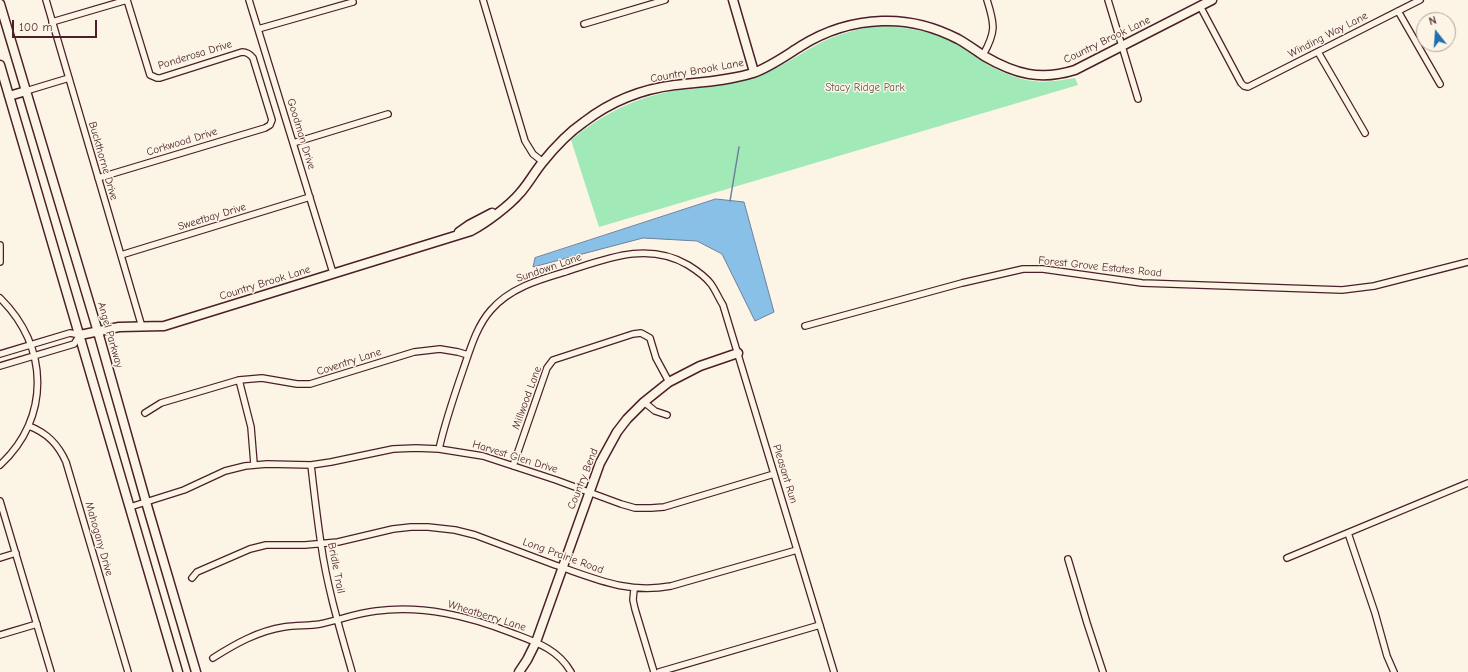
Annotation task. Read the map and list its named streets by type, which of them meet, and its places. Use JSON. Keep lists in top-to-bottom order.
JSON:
{
  "streets": {
    "street": [
      "Winding Way Lane",
      "Country Brook Lane",
      "Ponderosa Drive",
      "Goodman Drive",
      "Corkwood Drive",
      "Buckthorne Drive",
      "Sweetbay Drive",
      "Forest Grove Estates Road",
      "Sundown Lane",
      "Angel Parkway",
      "Coventry Lane",
      "Millwood Lane",
      "Harvest Glen Drive",
      "Pleasant Run",
      "Country Bend",
      "Mahogany Drive",
      "Long Prairie Road",
      "Bridle Trail",
      "Wheatberry Lane"
    ]
  },
  "crossings": [
    ["Winding Way Lane", "Country Brook Lane"],
    ["Country Brook Lane", "Goodman Drive"],
    ["Country Brook Lane", "Buckthorne Drive"],
    ["Country Brook Lane", "Angel Parkway"],
    ["Ponderosa Drive", "Corkwood Drive"],
    ["Goodman Drive", "Sweetbay Drive"],
    ["Corkwood Drive", "Buckthorne Drive"],
    ["Buckthorne Drive", "Sweetbay Drive"],
    ["Sundown Lane", "Coventry Lane"],
    ["Sundown Lane", "Harvest Glen Drive"],
    ["Sundown Lane", "Pleasant Run"],
    ["Angel Parkway", "Harvest Glen Drive"],
    ["Millwood Lane", "Harvest Glen Drive"],
    ["Millwood Lane", "Country Bend"],
    ["Harvest Glen Drive", "Pleasant Run"],
    ["Harvest Glen Drive", "Country Bend"],
    ["Harvest Glen Drive", "Bridle Trail"],
    ["Pleasant Run", "Country Bend"],
    ["Pleasant Run", "Long Prairie Road"],
    ["Country Bend", "Long Prairie Road"],
    ["Country Bend", "Wheatberry Lane"],
    ["Long Prairie Road", "Bridle Trail"],
    ["Bridle Trail", "Wheatberry Lane"]
  ],
  "parks": ["Stacy Ridge Park"],
  "scale_bar": "100 m",
  "north": "top"
}
